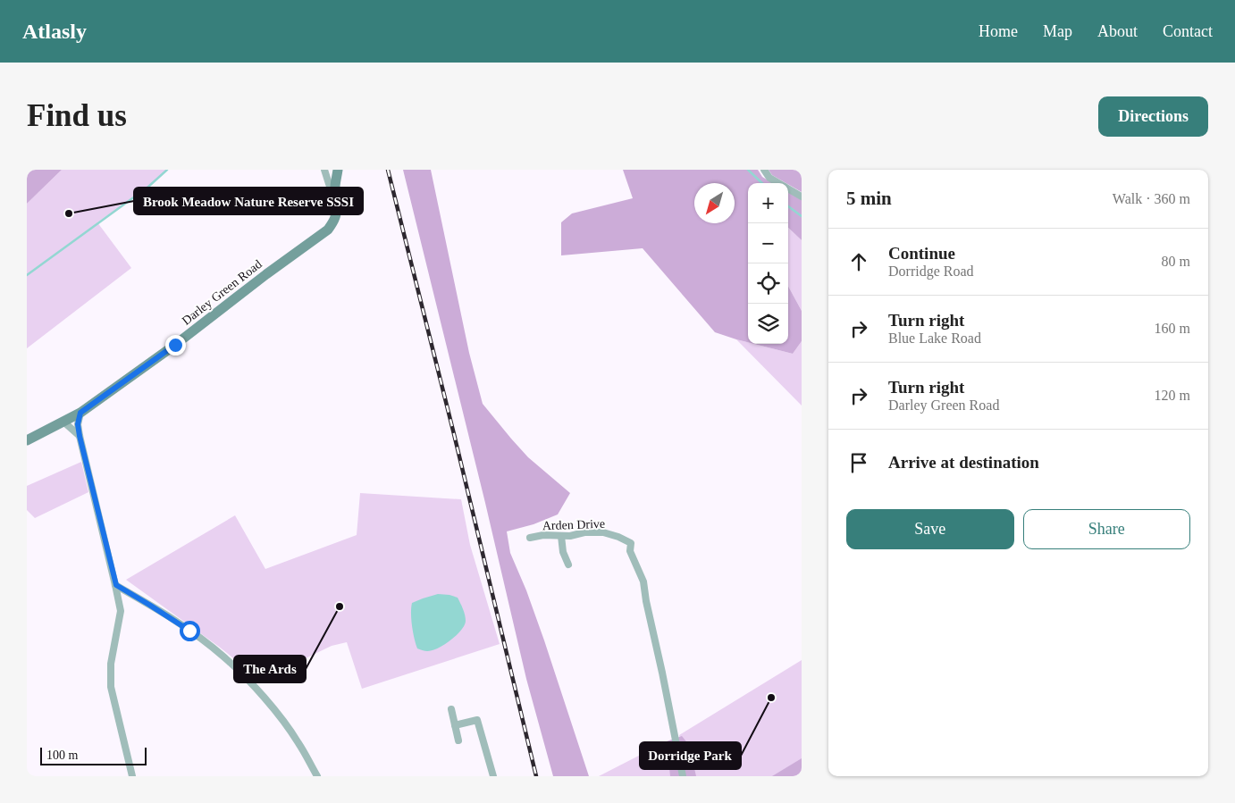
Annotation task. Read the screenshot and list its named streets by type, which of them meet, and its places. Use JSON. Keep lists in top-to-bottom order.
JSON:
{
  "streets": {
    "street": ["Darley Green Road", "Arden Drive"]
  },
  "places": ["Brook Meadow Nature Reserve SSSI", "The Ards", "Dorridge Park"],
  "scale_bar": "100 m",
  "north": "bottom left",
  "page": {
    "header": "Atlasly",
    "nav": [
      "Home",
      "Map",
      "About",
      "Contact"
    ],
    "buttons": [
      "Directions",
      ["Save", "Share"]
    ],
    "title": "Find us",
    "heading": ["5 min", "Walk · 360 m"],
    "map_buttons": ["+", "−"],
    "list": [
      ["Continue", "Dorridge Road", "80 m"],
      ["Turn right", "Blue Lake Road", "160 m"],
      ["Turn right", "Darley Green Road", "120 m"],
      "Arrive at destination"
    ],
    "scale": "100 m"
  }
}
